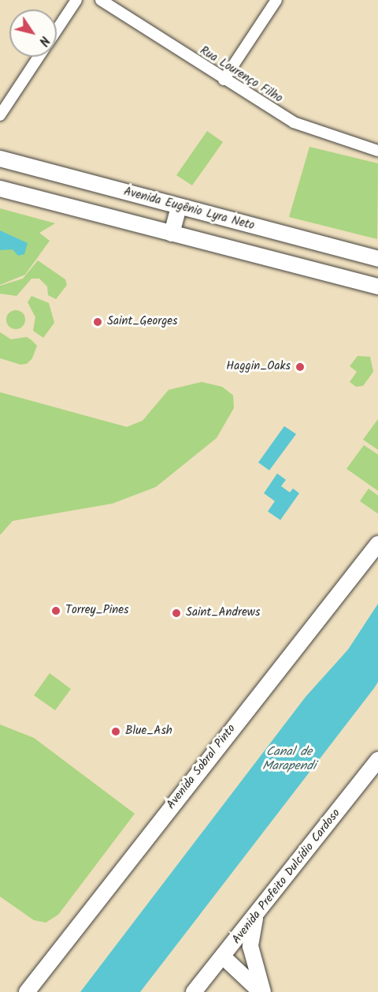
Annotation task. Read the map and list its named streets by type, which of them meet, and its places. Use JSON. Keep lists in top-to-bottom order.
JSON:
{
  "streets": {
    "street": [
      "Rua Lourenço Filho",
      "Avenida Eugênio Lyra Neto",
      "Avenida Sobral Pinto",
      "Avenida Prefeito Dulcídio Cardoso"
    ]
  },
  "water": ["Canal de Marapendi"],
  "places": [
    "Saint_Georges",
    "Haggin_Oaks",
    "Torrey_Pines",
    "Saint_Andrews",
    "Blue_Ash"
  ],
  "north": "bottom right"
}
